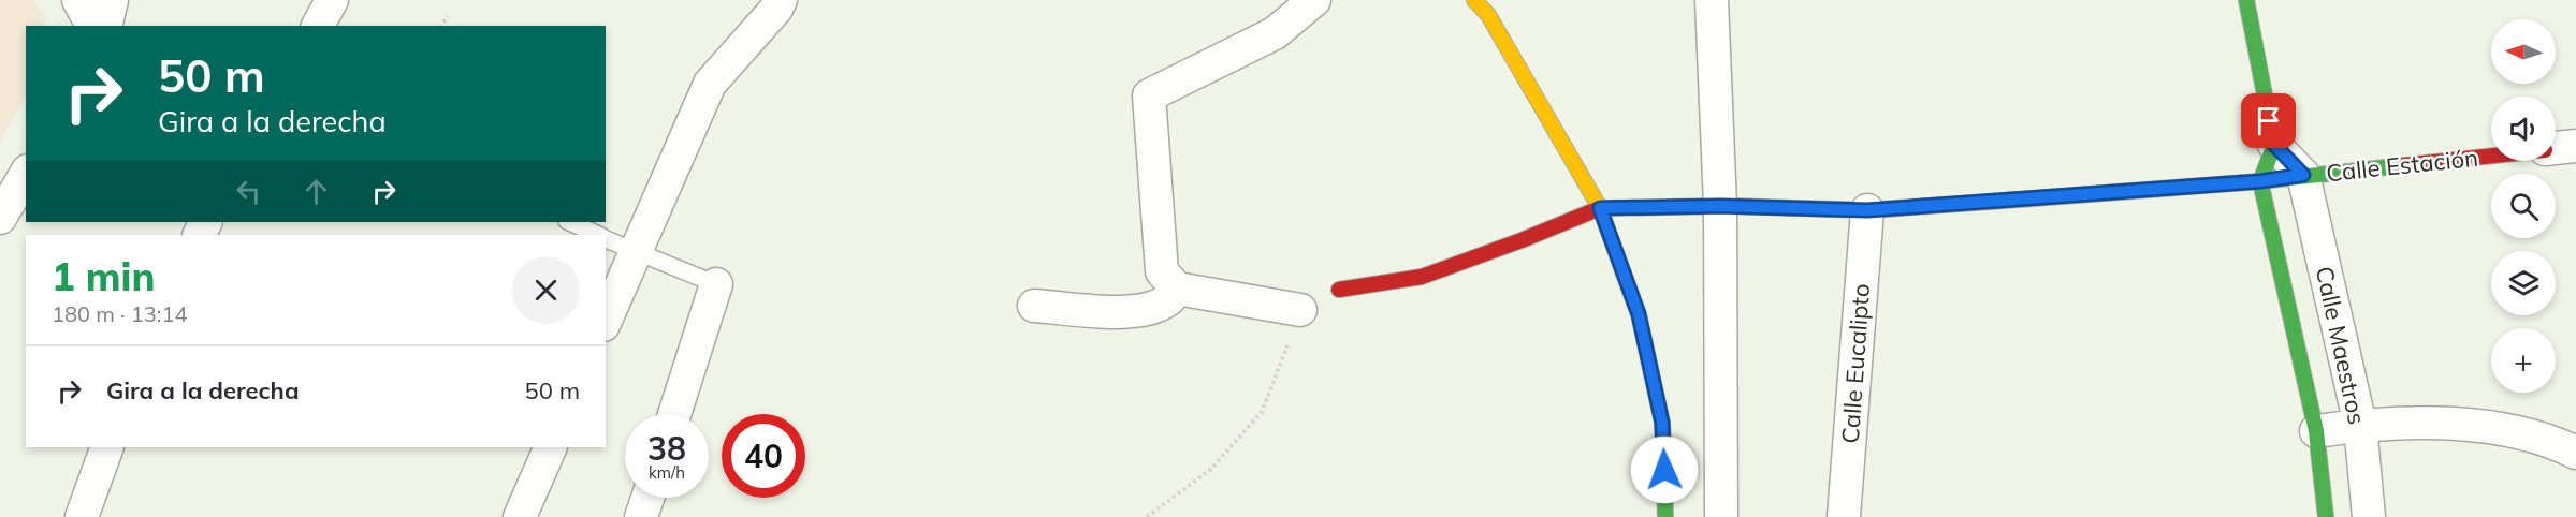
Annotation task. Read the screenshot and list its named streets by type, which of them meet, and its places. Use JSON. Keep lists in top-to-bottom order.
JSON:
{
  "streets": {
    "street": ["Calle Estación", "Calle Maestros", "Calle Eucalipto"]
  },
  "crossings": [
    ["Calle Estación", "Calle Maestros"],
    ["Calle Estación", "Calle Eucalipto"]
  ],
  "north": "left",
  "page": {
    "map_buttons": "+",
    "turn": ["50 m", "Gira a la derecha"],
    "heading": ["1 min", "180 m · 13:14"],
    "list": [
      {
        "name": "Gira a la derecha",
        "value": "50 m"
      }
    ],
    "speed": "38 km/h",
    "limit": "40"
  }
}
